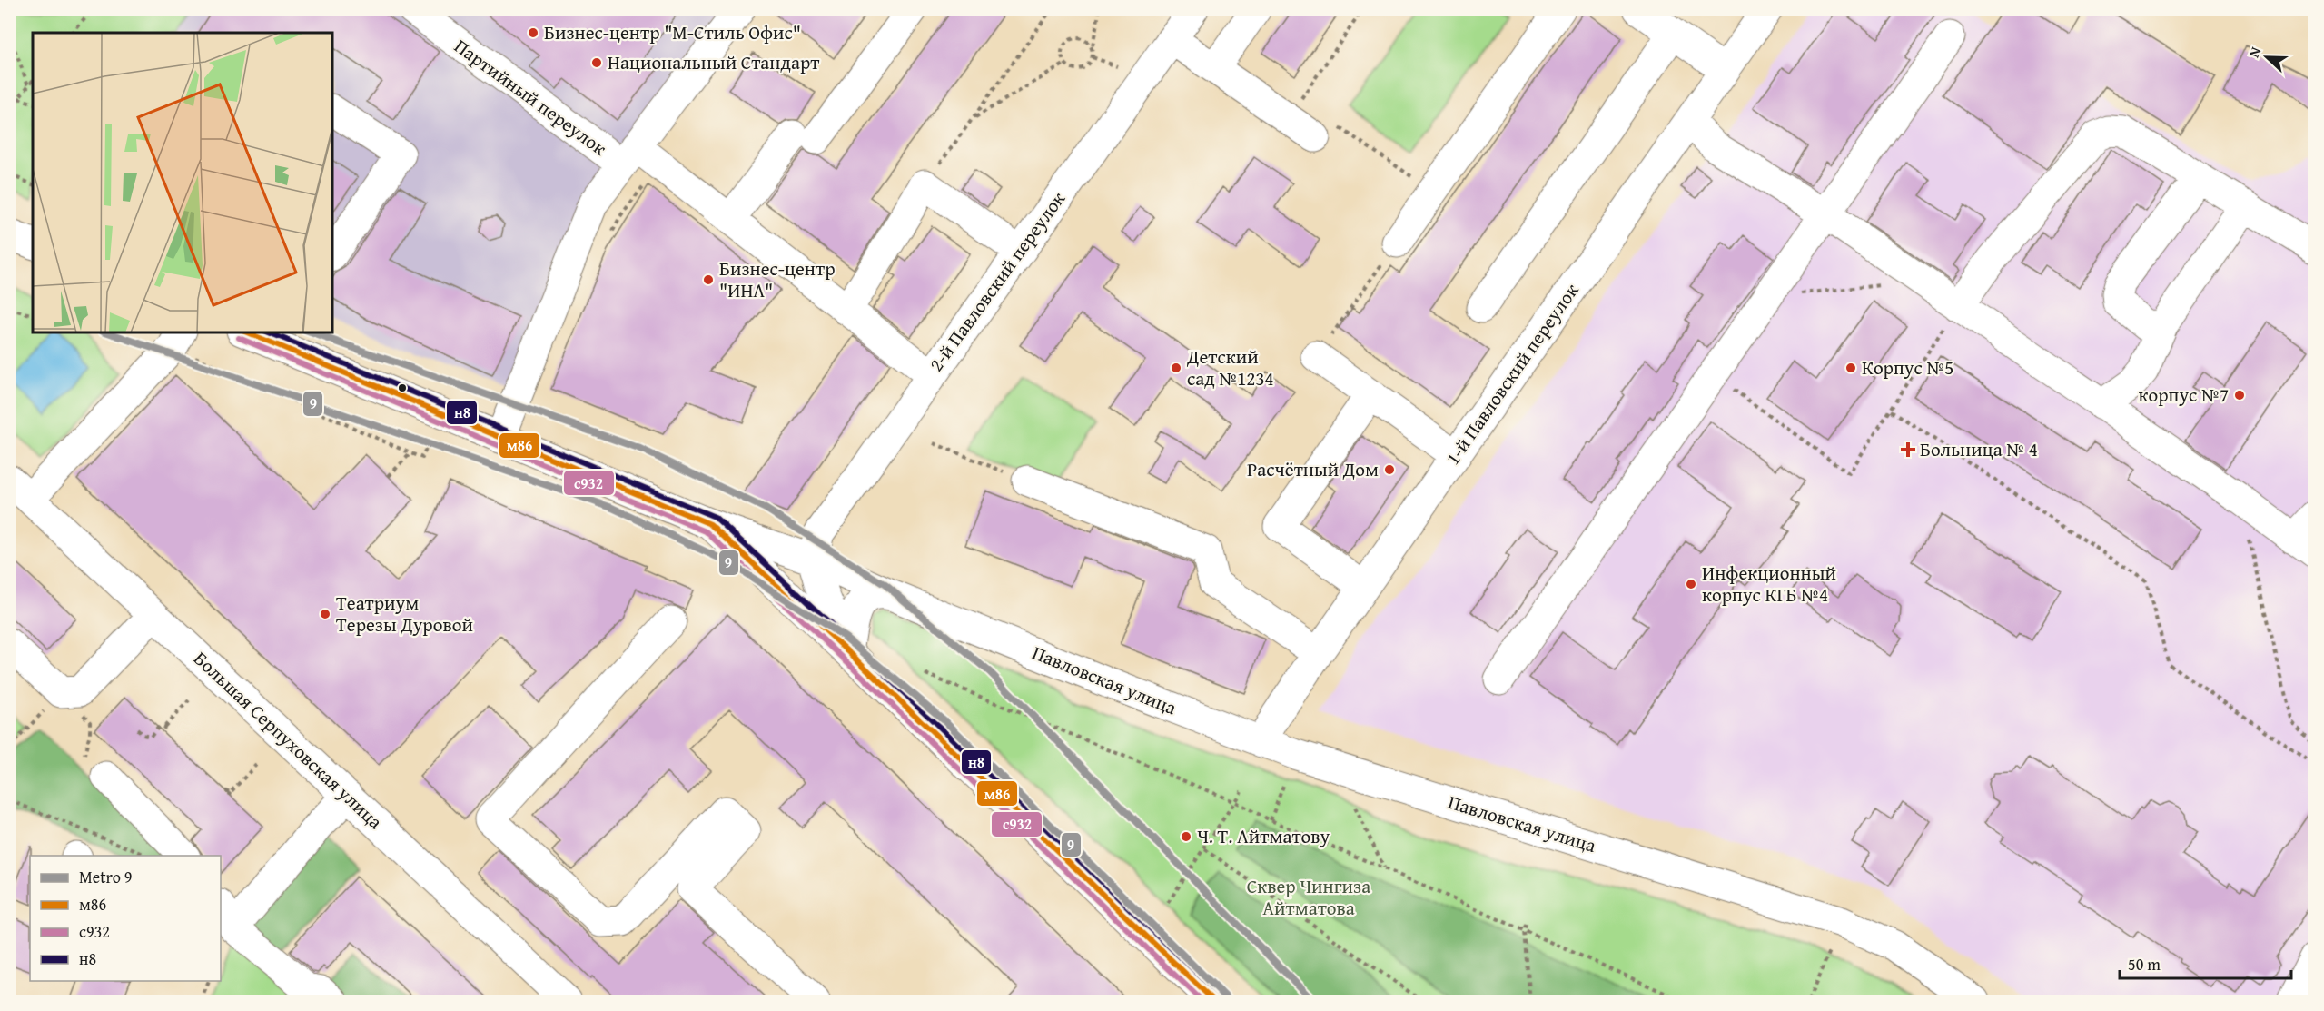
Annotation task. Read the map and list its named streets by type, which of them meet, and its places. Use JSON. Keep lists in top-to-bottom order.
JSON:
{
  "streets": {
    "street": [
      "Партийный переулок",
      "2-й Павловский переулок",
      "1-й Павловский переулок",
      "Павловская улица",
      "Большая Серпуховская улица"
    ]
  },
  "crossings": [
    ["Партийный переулок", "2-й Павловский переулок"],
    ["2-й Павловский переулок", "Павловская улица"],
    ["1-й Павловский переулок", "Павловская улица"]
  ],
  "parks": ["Сквер Чингиза Айтматова"],
  "places": {
    "other": [
      "Бизнес-центр \"М-Стиль Офис\"",
      "Национальный Стандарт",
      "Бизнес-центр \"ИНА\"",
      "Детский сад №1234",
      "Корпус №5",
      "корпус №7",
      "Расчётный Дом",
      "Инфекционный корпус КГБ №4",
      "Театриум Терезы Дуровой",
      "Ч. Т. Айтматову"
    ],
    "health": ["Больница № 4"]
  },
  "lines": [
    "metro line 9",
    "transit line м86",
    "transit line н8",
    "transit line с932"
  ],
  "legend": [
    "Metro 9",
    "м86",
    "с932",
    "н8"
  ],
  "scale_bar": "50 m",
  "north": "left"
}
